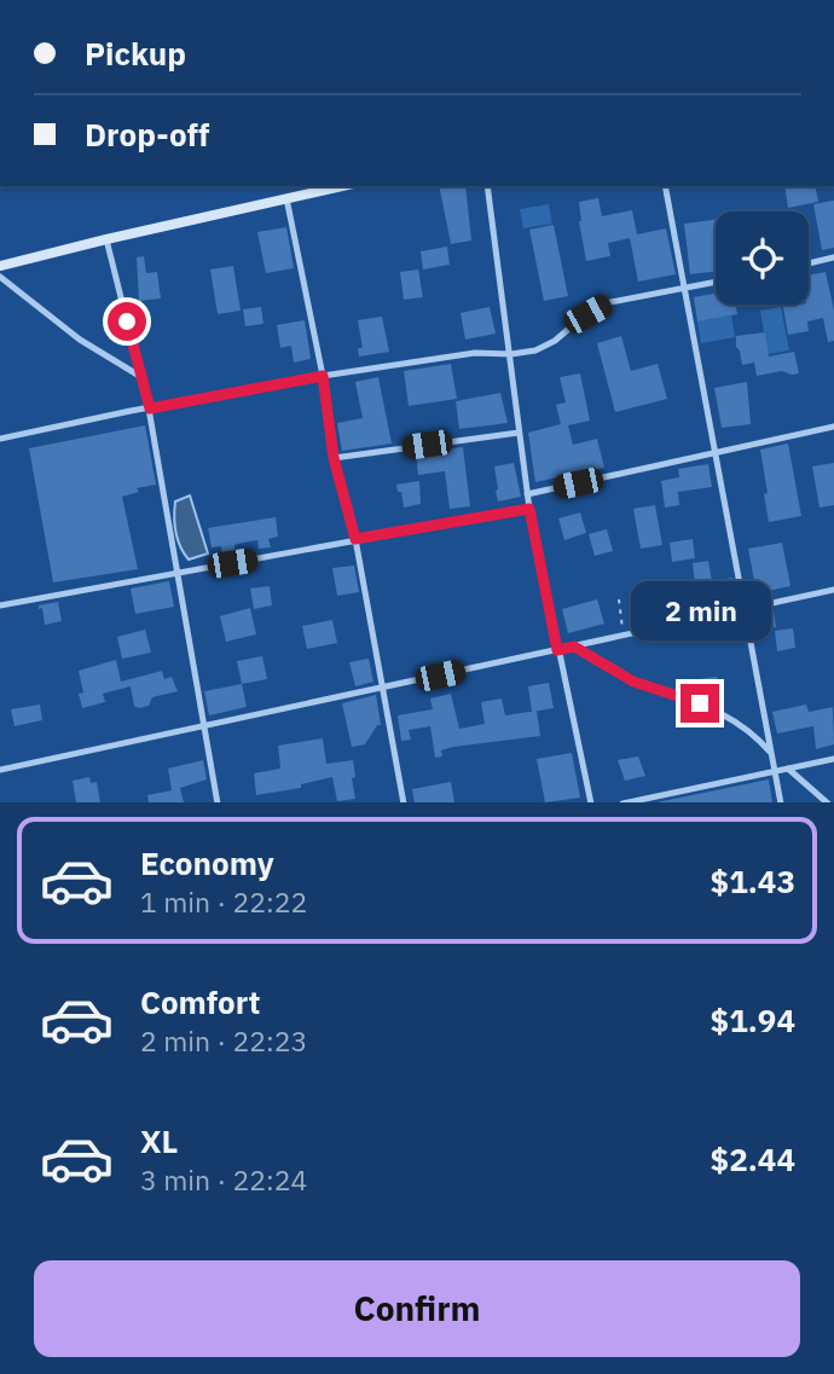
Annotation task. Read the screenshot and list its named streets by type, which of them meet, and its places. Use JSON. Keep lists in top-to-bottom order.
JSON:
{
  "page": {
    "banner": ["Pickup", "Drop-off"],
    "bubble": "2 min",
    "list": [
      {
        "name": "Economy",
        "note": "1 min · 22:22",
        "value": "$1.43"
      },
      {
        "name": "Comfort",
        "note": "2 min · 22:23",
        "value": "$1.94"
      },
      {
        "name": "XL",
        "note": "3 min · 22:24",
        "value": "$2.44"
      }
    ],
    "buttons": "Confirm"
  }
}
